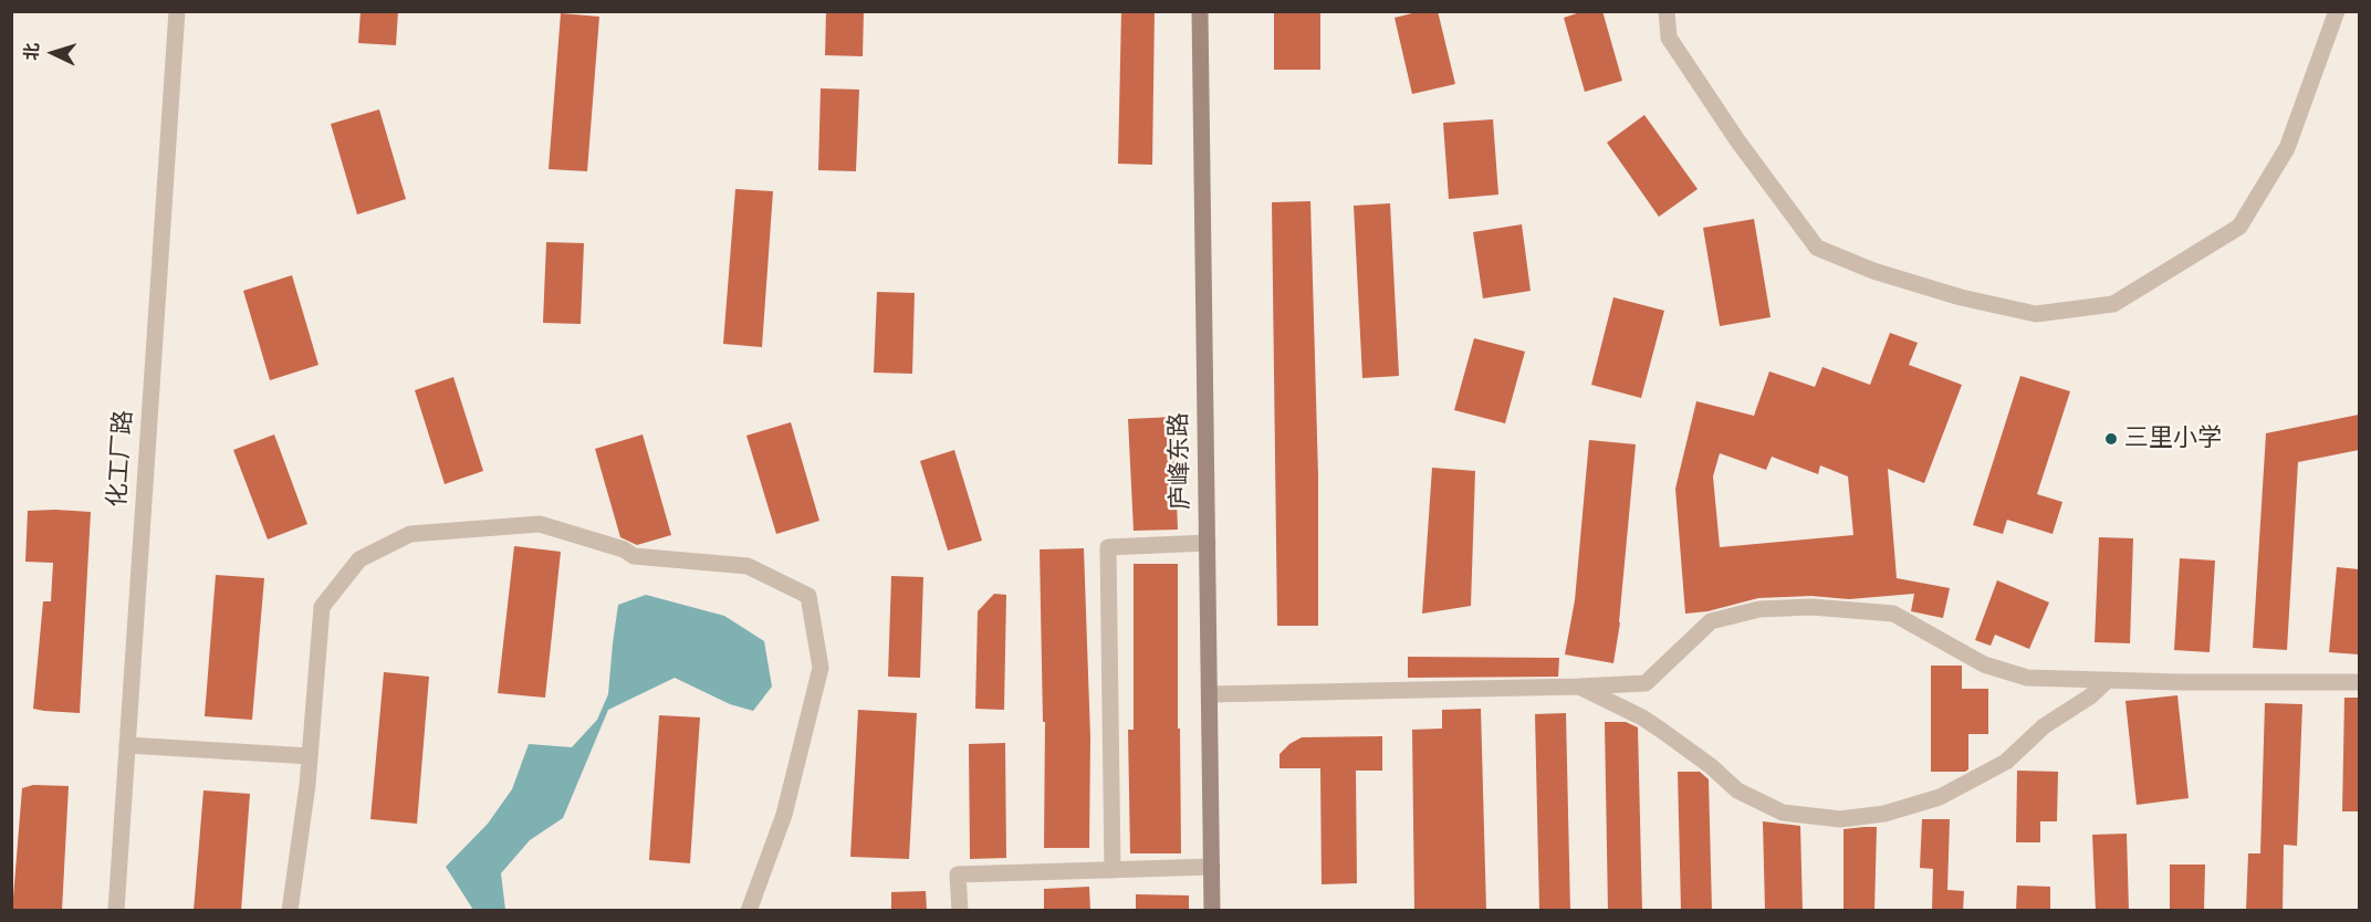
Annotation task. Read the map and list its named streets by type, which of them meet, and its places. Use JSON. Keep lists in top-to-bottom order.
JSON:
{
  "streets": {
    "main road": ["庐峰东路"],
    "street": ["化工厂路"]
  },
  "places": ["三里小学"],
  "north": "left"
}
